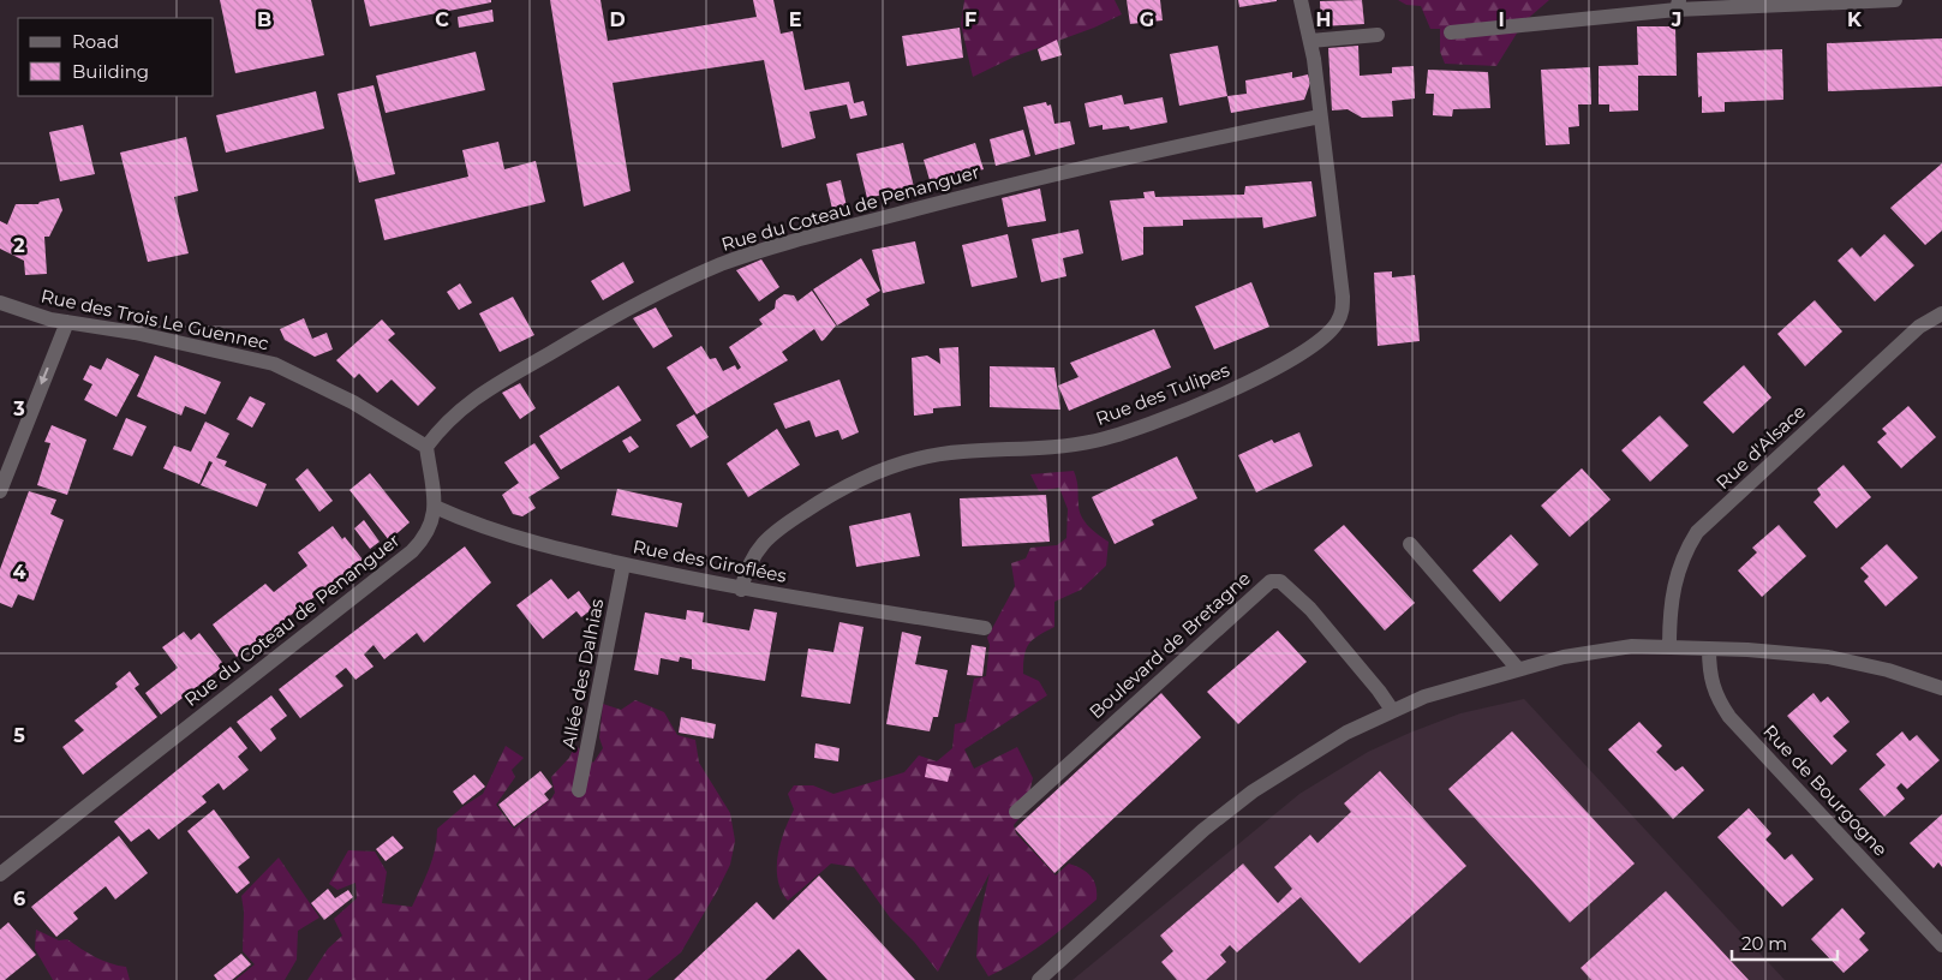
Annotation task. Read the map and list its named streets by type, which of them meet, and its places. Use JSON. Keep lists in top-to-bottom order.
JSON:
{
  "streets": {
    "street": [
      "Rue du Coteau de Penanguer",
      "Rue des Trois Le Guennec",
      "Rue des Tulipes",
      "Rue d'Alsace",
      "Rue des Giroflées",
      "Boulevard de Bretagne",
      "Allée des Dalhias",
      "Rue de Bourgogne"
    ]
  },
  "crossings": [
    ["Rue du Coteau de Penanguer", "Rue des Trois Le Guennec"],
    ["Rue du Coteau de Penanguer", "Rue des Tulipes"],
    ["Rue du Coteau de Penanguer", "Rue des Giroflées"],
    ["Rue des Tulipes", "Rue des Giroflées"],
    ["Rue des Giroflées", "Allée des Dalhias"]
  ],
  "legend": ["Road", "Building"],
  "scale_bar": "20 m",
  "grid": {
    "columns": [
      "B",
      "C",
      "D",
      "E",
      "F",
      "G",
      "H",
      "I",
      "J",
      "K"
    ],
    "rows": [
      "2",
      "3",
      "4",
      "5",
      "6"
    ]
  }
}
